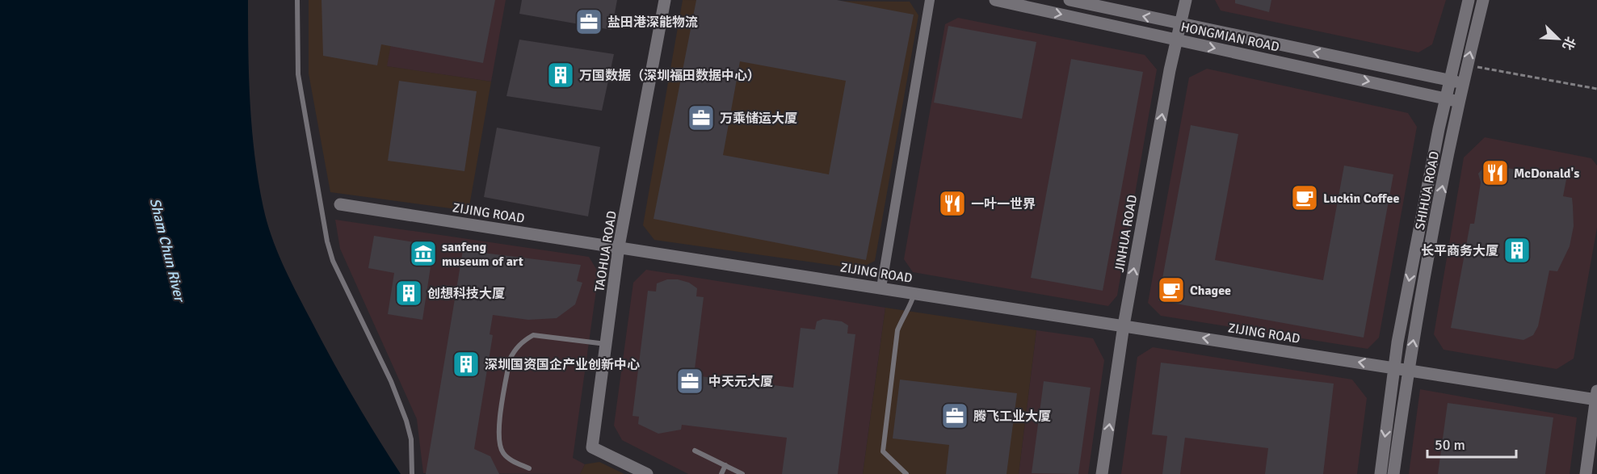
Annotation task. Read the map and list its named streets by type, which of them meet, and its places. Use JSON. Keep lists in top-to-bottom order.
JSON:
{
  "streets": {
    "main road": [
      "HONGMIAN ROAD",
      "SHIHUA ROAD",
      "ZIJING ROAD",
      "JINHUA ROAD",
      "TAOHUA ROAD"
    ]
  },
  "crossings": [
    ["HONGMIAN ROAD", "SHIHUA ROAD"],
    ["HONGMIAN ROAD", "JINHUA ROAD"],
    ["SHIHUA ROAD", "ZIJING ROAD"],
    ["ZIJING ROAD", "JINHUA ROAD"],
    ["ZIJING ROAD", "TAOHUA ROAD"]
  ],
  "one_way": ["JINHUA ROAD"],
  "water": ["Sham Chun River"],
  "places": {
    "office": [
      "盐田港深能物流",
      "万乘储运大厦",
      "中天元大厦",
      "腾飞工业大厦"
    ],
    "building": [
      "万国数据（深圳福田数据中心）",
      "长平商务大厦",
      "创想科技大厦",
      "深圳国资国企产业创新中心"
    ],
    "restaurant": ["McDonald's", "一叶一世界"],
    "cafe": ["Luckin Coffee", "Chagee"],
    "museum": ["sanfeng museum of art"]
  },
  "scale_bar": "50 m",
  "north": "bottom right"
}
